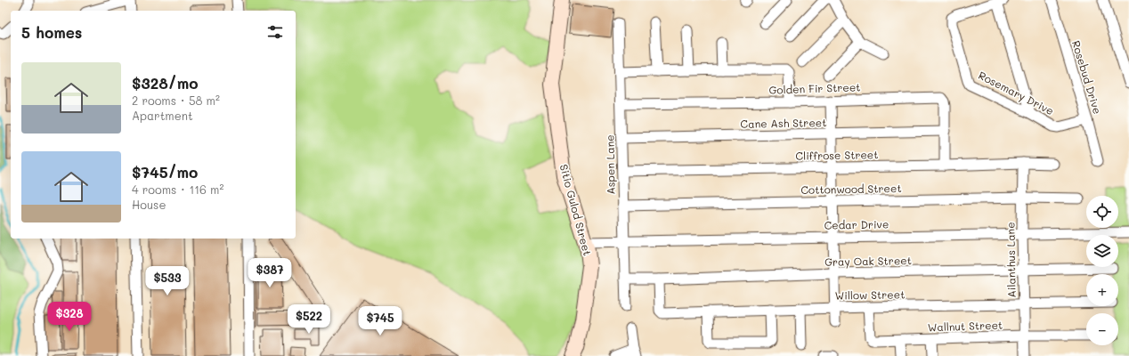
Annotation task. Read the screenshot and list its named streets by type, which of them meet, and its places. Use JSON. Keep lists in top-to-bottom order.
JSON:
{
  "streets": {
    "main road": ["Sitio Gulod Street"],
    "street": [
      "Rosebud Drive",
      "Golden Fir Street",
      "Rosemary Drive",
      "Cane Ash Street",
      "Cliffrose Street",
      "Aspen Lane",
      "Cottonwood Street",
      "Cedar Drive",
      "Ailanthus Lane",
      "Gray Oak Street",
      "Willow Street",
      "Wallnut Street"
    ]
  },
  "crossings": [
    ["Rosebud Drive", "Rosemary Drive"],
    ["Golden Fir Street", "Cane Ash Street"],
    ["Golden Fir Street", "Cliffrose Street"],
    ["Golden Fir Street", "Aspen Lane"],
    ["Cane Ash Street", "Aspen Lane"],
    ["Cliffrose Street", "Aspen Lane"],
    ["Cliffrose Street", "Ailanthus Lane"],
    ["Aspen Lane", "Cottonwood Street"],
    ["Aspen Lane", "Cedar Drive"],
    ["Aspen Lane", "Gray Oak Street"],
    ["Cottonwood Street", "Ailanthus Lane"],
    ["Sitio Gulod Street", "Cedar Drive"],
    ["Cedar Drive", "Ailanthus Lane"],
    ["Ailanthus Lane", "Gray Oak Street"],
    ["Ailanthus Lane", "Willow Street"],
    ["Ailanthus Lane", "Wallnut Street"],
    ["Gray Oak Street", "Willow Street"],
    ["Willow Street", "Wallnut Street"]
  ],
  "page": {
    "heading": "5 homes",
    "list": [
      {
        "name": "$328/mo",
        "note": "2 rooms · 58 m² · Apartment"
      },
      {
        "name": "$745/mo",
        "note": "4 rooms · 116 m² · House"
      }
    ],
    "map_buttons": ["+", "−"],
    "price": [
      "$387",
      "$533",
      "$328",
      "$522",
      "$745"
    ]
  }
}
